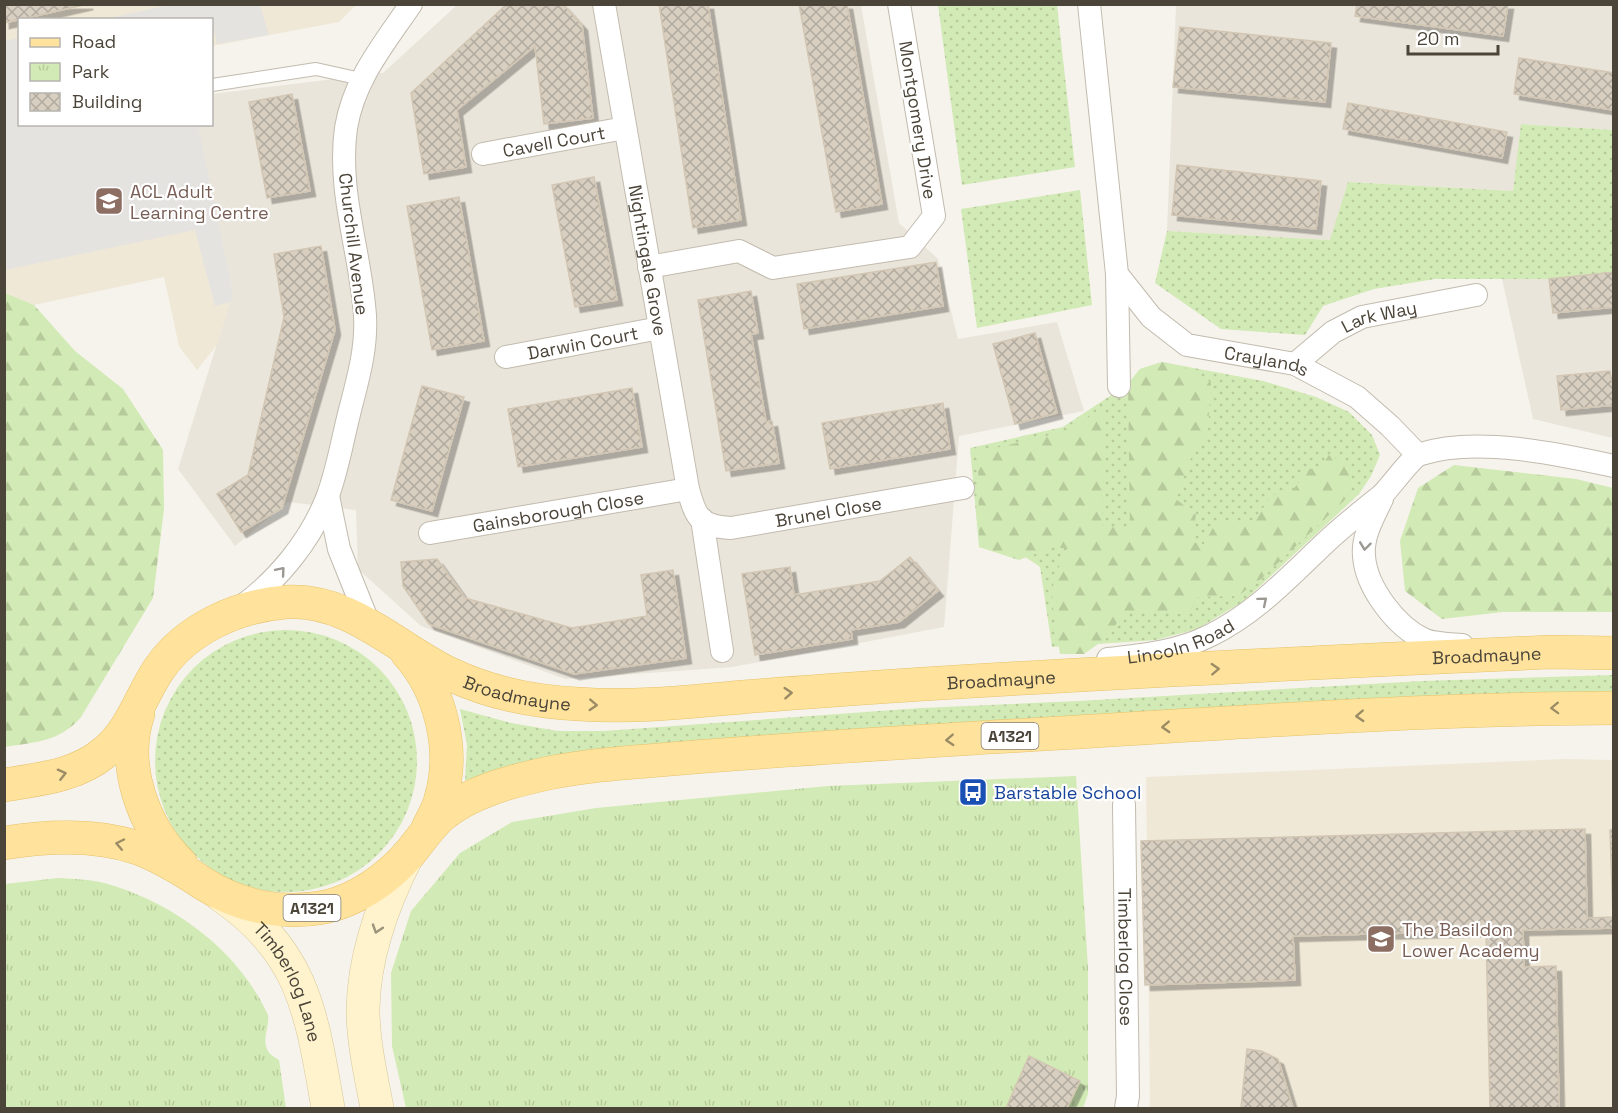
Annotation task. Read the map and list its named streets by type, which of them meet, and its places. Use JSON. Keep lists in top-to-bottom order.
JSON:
{
  "streets": {
    "main road": ["Broadmayne", "A1321", "Timberlog Lane"],
    "street": [
      "Montgomery Drive",
      "Cavell Court",
      "Churchill Avenue",
      "Nightingale Grove",
      "Lark Way",
      "Darwin Court",
      "Craylands",
      "Gainsborough Close",
      "Brunel Close",
      "Lincoln Road",
      "Timberlog Close"
    ]
  },
  "crossings": [
    ["Montgomery Drive", "Nightingale Grove"],
    ["Cavell Court", "Nightingale Grove"],
    ["Churchill Avenue", "Broadmayne"],
    ["Nightingale Grove", "Darwin Court"],
    ["Nightingale Grove", "Gainsborough Close"],
    ["Nightingale Grove", "Brunel Close"],
    ["Lark Way", "Craylands"],
    ["Craylands", "Lincoln Road"],
    ["Lincoln Road", "Broadmayne"],
    ["Broadmayne", "Timberlog Lane"]
  ],
  "places": {
    "school or university": ["ACL Adult Learning Centre", "The Basildon Lower Academy"],
    "bus stop": ["Barstable School"]
  },
  "legend": ["Road", "Park", "Building"],
  "scale_bar": "20 m"
}
